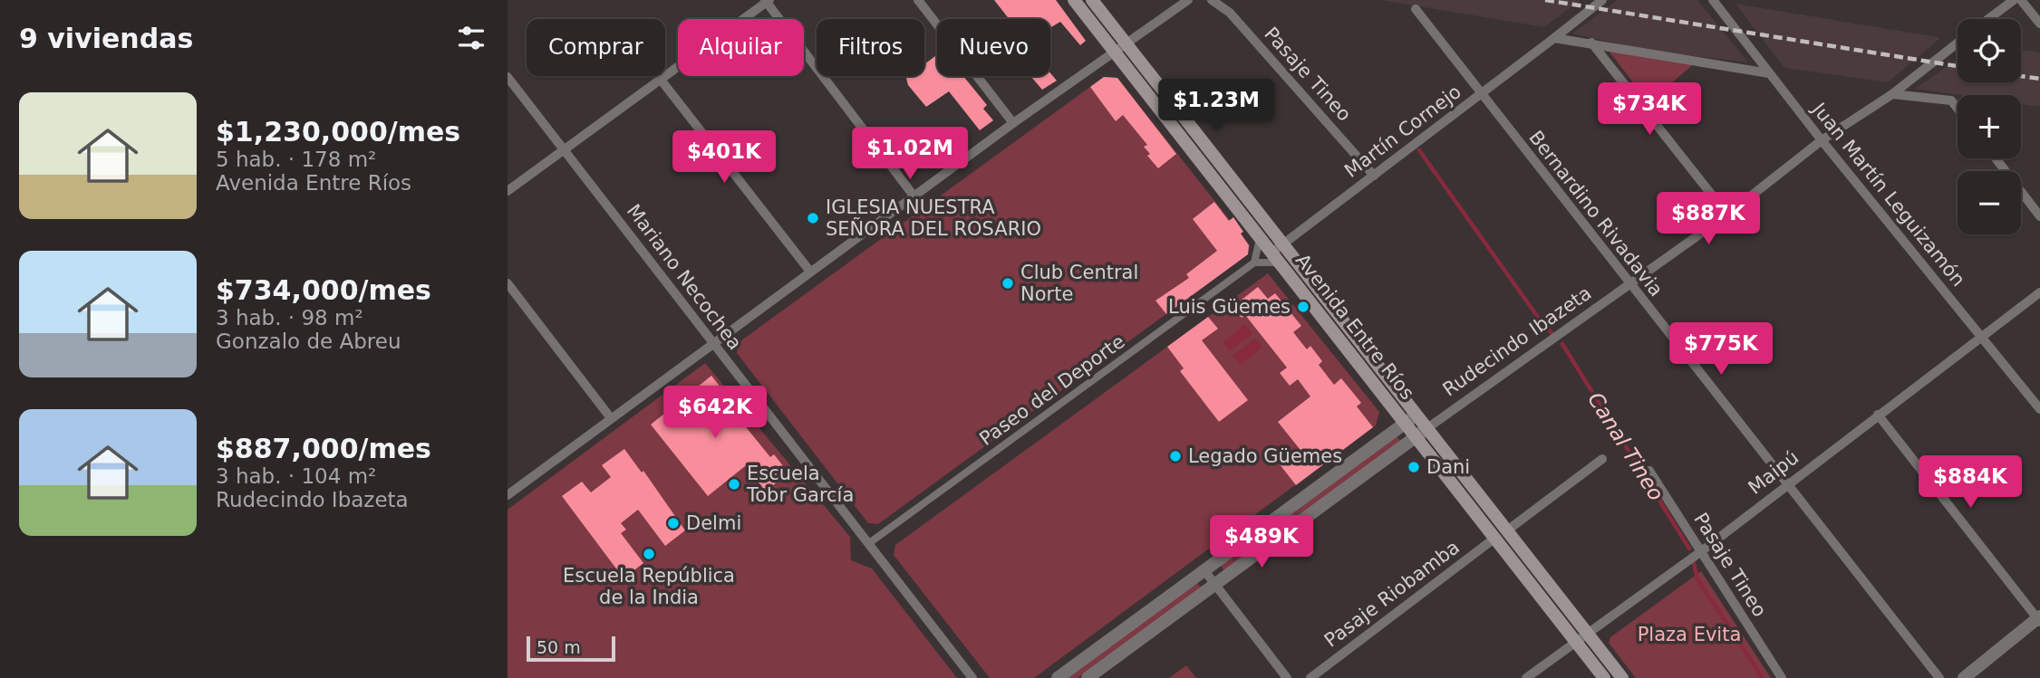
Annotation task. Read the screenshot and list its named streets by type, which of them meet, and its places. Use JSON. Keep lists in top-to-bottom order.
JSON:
{
  "streets": {
    "main road": ["Avenida Entre Ríos"],
    "street": [
      "Pasaje Tineo",
      "Martín Cornejo",
      "Juan Martín Leguizamón",
      "Bernardino Rivadavia",
      "Mariano Necochea",
      "Rudecindo Ibazeta",
      "Paseo del Deporte",
      "Maipú",
      "Pasaje Riobamba"
    ]
  },
  "crossings": [
    ["Pasaje Tineo", "Martín Cornejo"],
    ["Pasaje Tineo", "Maipú"],
    ["Martín Cornejo", "Bernardino Rivadavia"],
    ["Martín Cornejo", "Avenida Entre Ríos"],
    ["Juan Martín Leguizamón", "Rudecindo Ibazeta"],
    ["Juan Martín Leguizamón", "Maipú"],
    ["Bernardino Rivadavia", "Rudecindo Ibazeta"],
    ["Bernardino Rivadavia", "Maipú"],
    ["Mariano Necochea", "Paseo del Deporte"],
    ["Avenida Entre Ríos", "Rudecindo Ibazeta"],
    ["Avenida Entre Ríos", "Maipú"],
    ["Avenida Entre Ríos", "Pasaje Riobamba"]
  ],
  "water": ["Canal Tineo"],
  "parks": ["Plaza Evita"],
  "places": [
    "IGLESIA NUESTRA SEÑORA DEL ROSARIO",
    "Club Central Norte",
    "Luis Güemes",
    "Legado Güemes",
    "Dani",
    "Escuela Tobr García",
    "Delmi",
    "Escuela República de la India"
  ],
  "scale_bar": "50 m",
  "page": {
    "heading": "9 viviendas",
    "map_buttons": ["+", "−"],
    "chip": [
      "Comprar",
      "Alquilar",
      "Filtros",
      "Nuevo"
    ],
    "list": [
      {
        "name": "$1,230,000/mes",
        "note": "5 hab. · 178 m² · Avenida Entre Ríos"
      },
      {
        "name": "$734,000/mes",
        "note": "3 hab. · 98 m² · Gonzalo de Abreu"
      },
      {
        "name": "$887,000/mes",
        "note": "3 hab. · 104 m² · Rudecindo Ibazeta"
      }
    ],
    "price": [
      "$1.23M",
      "$734K",
      "$1.02M",
      "$401K",
      "$887K",
      "$775K",
      "$642K",
      "$884K",
      "$489K"
    ],
    "scale": "50 m"
  }
}
